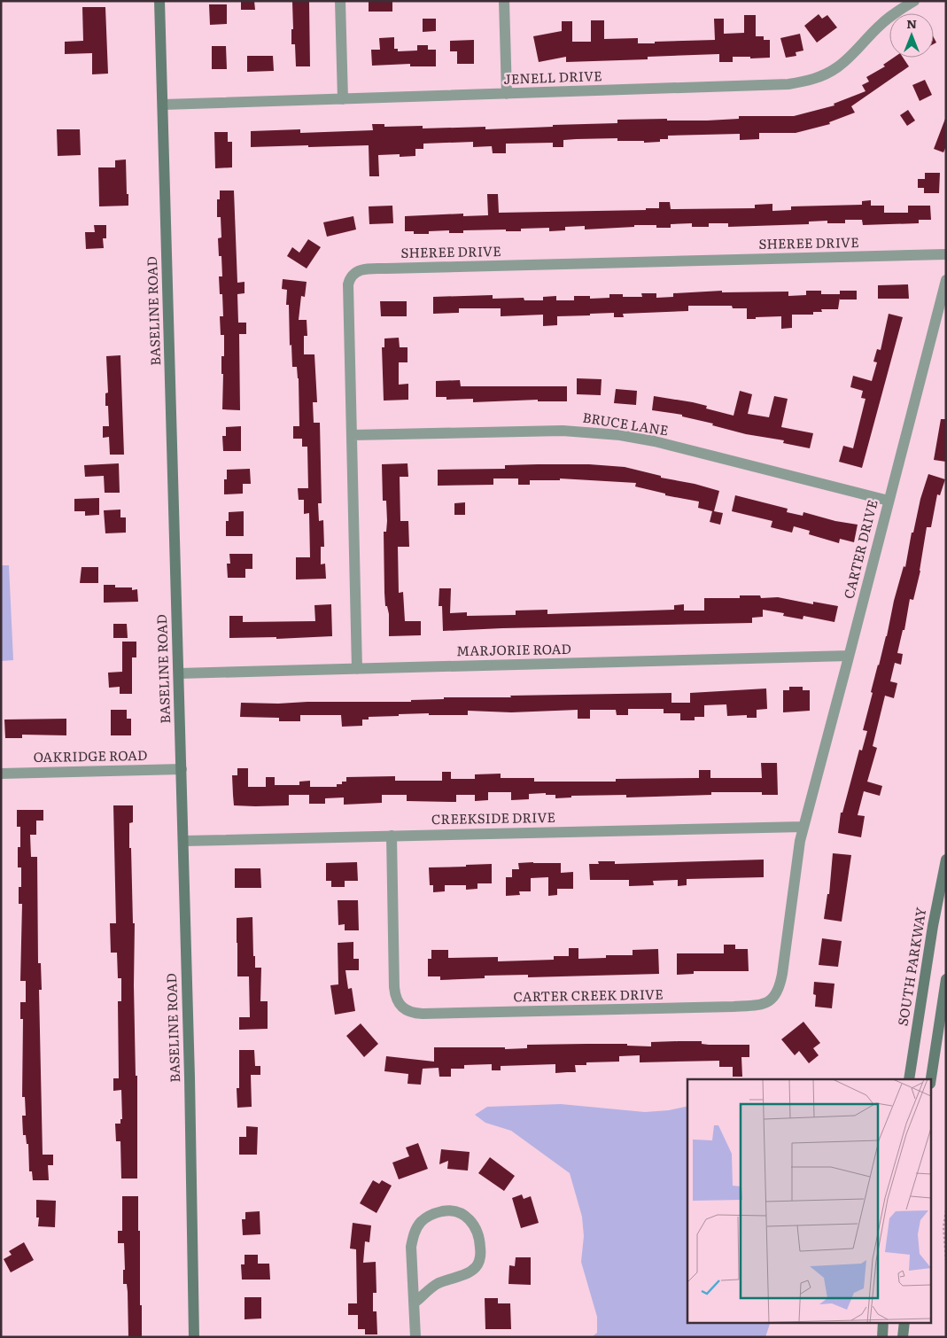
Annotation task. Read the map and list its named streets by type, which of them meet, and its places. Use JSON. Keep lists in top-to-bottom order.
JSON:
{
  "streets": {
    "street": [
      "JENELL DRIVE",
      "SHEREE DRIVE",
      "BASELINE ROAD",
      "BRUCE LANE",
      "CARTER DRIVE",
      "MARJORIE ROAD",
      "OAKRIDGE ROAD",
      "CREEKSIDE DRIVE",
      "SOUTH PARKWAY",
      "CARTER CREEK DRIVE"
    ]
  },
  "crossings": [
    ["JENELL DRIVE", "BASELINE ROAD"],
    ["SHEREE DRIVE", "BRUCE LANE"],
    ["SHEREE DRIVE", "MARJORIE ROAD"],
    ["BASELINE ROAD", "MARJORIE ROAD"],
    ["BASELINE ROAD", "OAKRIDGE ROAD"],
    ["BASELINE ROAD", "CREEKSIDE DRIVE"],
    ["BRUCE LANE", "CARTER DRIVE"],
    ["CARTER DRIVE", "MARJORIE ROAD"],
    ["CARTER DRIVE", "CREEKSIDE DRIVE"],
    ["CARTER DRIVE", "CARTER CREEK DRIVE"],
    ["CREEKSIDE DRIVE", "CARTER CREEK DRIVE"]
  ],
  "north": "top"
}
